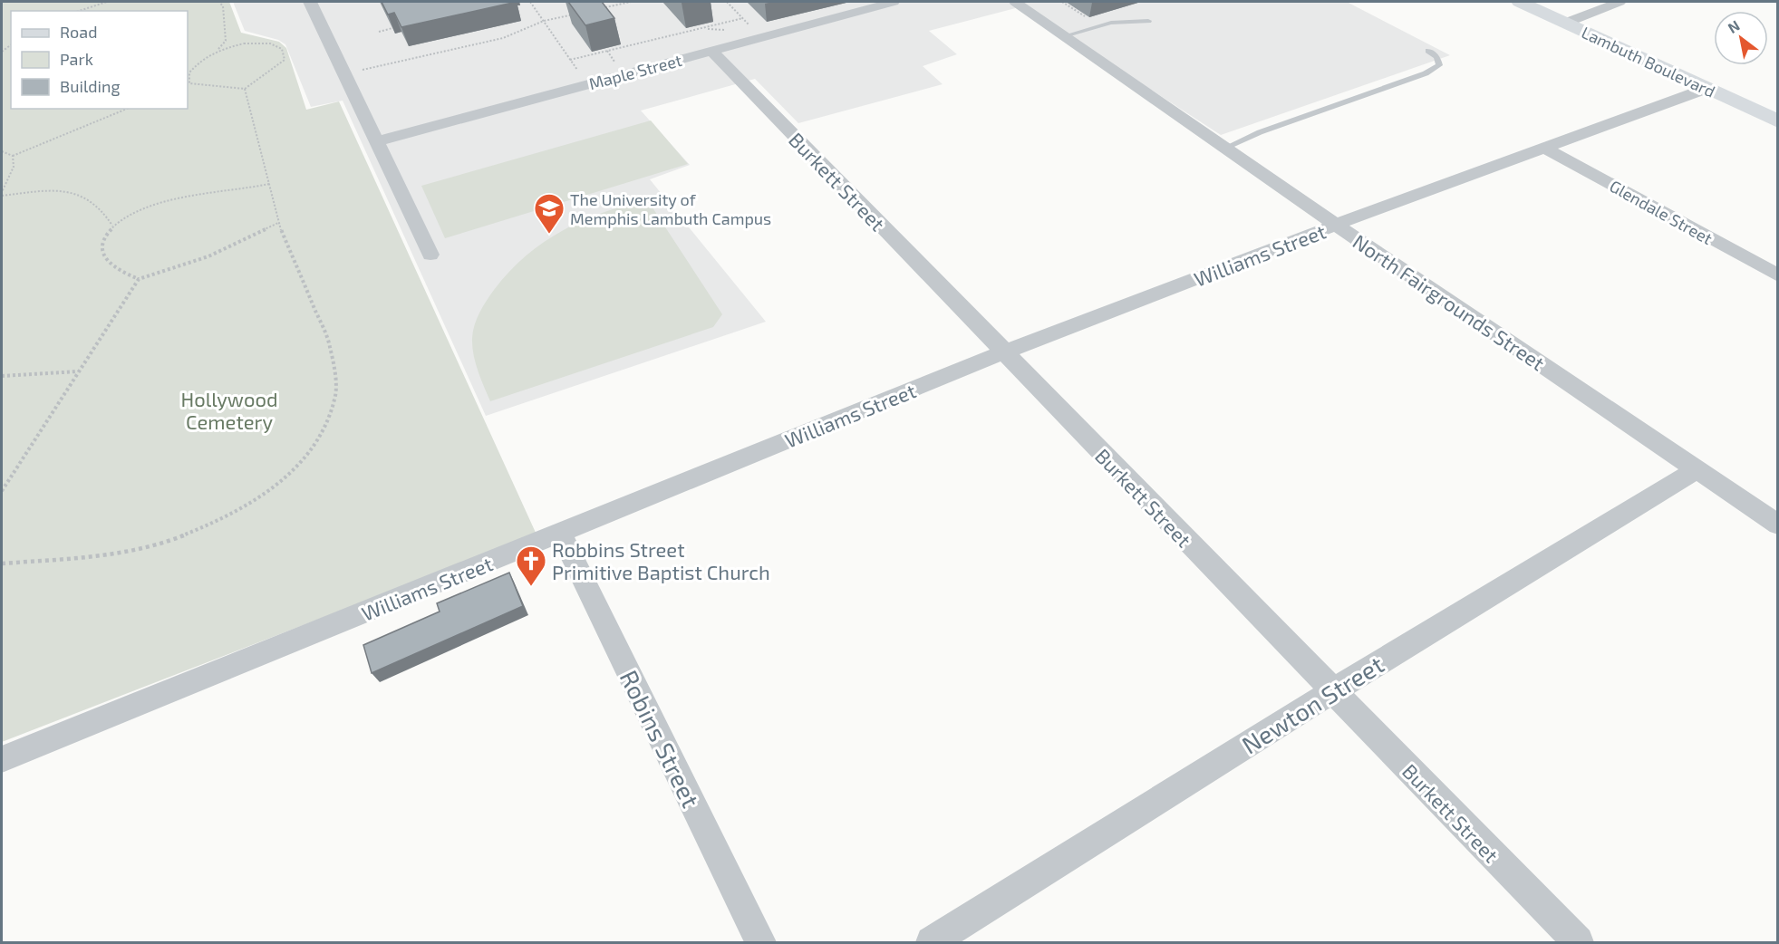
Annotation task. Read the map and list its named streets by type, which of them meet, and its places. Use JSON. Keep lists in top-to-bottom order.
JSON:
{
  "streets": {
    "street": [
      "Lambuth Boulevard",
      "Maple Street",
      "Burkett Street",
      "Glendale Street",
      "Williams Street",
      "North Fairgrounds Street",
      "Newton Street",
      "Robins Street"
    ]
  },
  "crossings": [
    ["Lambuth Boulevard", "Williams Street"],
    ["Maple Street", "Burkett Street"],
    ["Burkett Street", "Williams Street"],
    ["Burkett Street", "Newton Street"],
    ["Glendale Street", "Williams Street"],
    ["Williams Street", "North Fairgrounds Street"],
    ["Williams Street", "Robins Street"],
    ["North Fairgrounds Street", "Newton Street"]
  ],
  "parks": ["Hollywood Cemetery"],
  "places": {
    "school or university": ["The University of Memphis Lambuth Campus"],
    "church": ["Robbins Street Primitive Baptist Church"]
  },
  "legend": ["Road", "Park", "Building"],
  "north": "top left"
}
